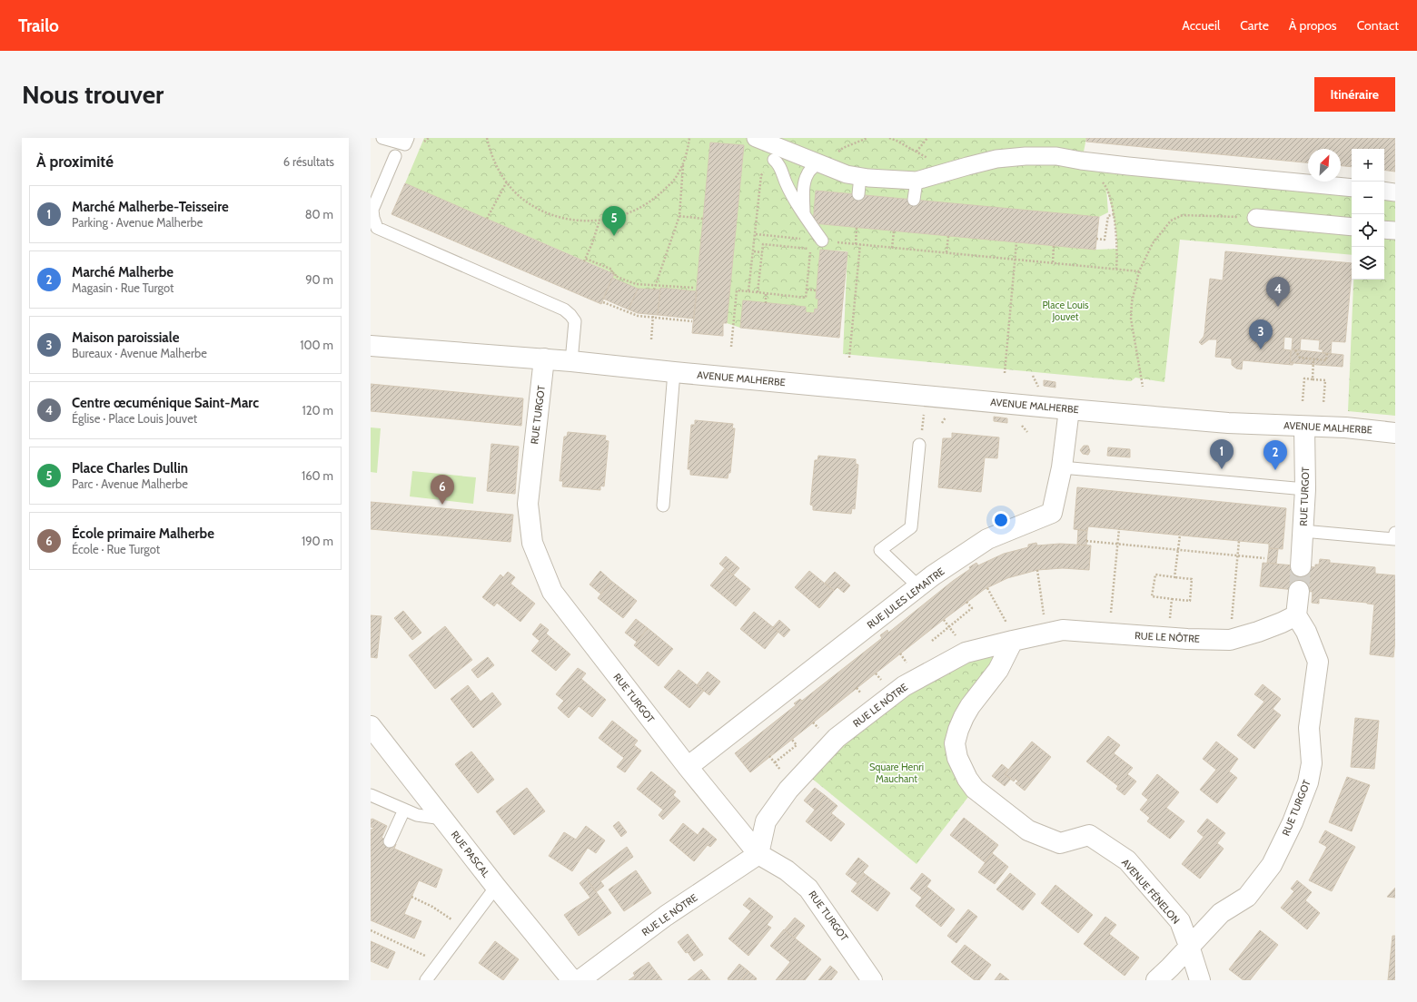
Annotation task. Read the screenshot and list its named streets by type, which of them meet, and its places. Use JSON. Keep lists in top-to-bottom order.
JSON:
{
  "streets": {
    "street": [
      "AVENUE MALHERBE",
      "RUE TURGOT",
      "RUE JULES LEMAITRE",
      "RUE LE NÔTRE",
      "RUE PASCAL",
      "AVENUE FÉNELON"
    ]
  },
  "crossings": [
    ["AVENUE MALHERBE", "RUE TURGOT"],
    ["AVENUE MALHERBE", "RUE JULES LEMAITRE"],
    ["RUE TURGOT", "RUE JULES LEMAITRE"],
    ["RUE TURGOT", "RUE LE NÔTRE"],
    ["RUE TURGOT", "AVENUE FÉNELON"],
    ["RUE LE NÔTRE", "AVENUE FÉNELON"]
  ],
  "parks": ["Place Louis Jouvet", "Square Henri Mauchant"],
  "north": "top right",
  "page": {
    "header": "Trailo",
    "nav": [
      "Accueil",
      "Carte",
      "À propos",
      "Contact"
    ],
    "buttons": "Itinéraire",
    "title": "Nous trouver",
    "heading": ["À proximité", "6 résultats"],
    "map_buttons": ["+", "−"],
    "list": [
      {
        "mark": "1",
        "name": "Marché Malherbe-Teisseire",
        "note": "Parking · Avenue Malherbe",
        "value": "80 m"
      },
      {
        "mark": "2",
        "name": "Marché Malherbe",
        "note": "Magasin · Rue Turgot",
        "value": "90 m"
      },
      {
        "mark": "3",
        "name": "Maison paroissiale",
        "note": "Bureaux · Avenue Malherbe",
        "value": "100 m"
      },
      {
        "mark": "4",
        "name": "Centre œcuménique Saint-Marc",
        "note": "Église · Place Louis Jouvet",
        "value": "120 m"
      },
      {
        "mark": "5",
        "name": "Place Charles Dullin",
        "note": "Parc · Avenue Malherbe",
        "value": "160 m"
      },
      {
        "mark": "6",
        "name": "École primaire Malherbe",
        "note": "École · Rue Turgot",
        "value": "190 m"
      }
    ],
    "pins": [
      "5",
      "4",
      "3",
      "1",
      "2",
      "6"
    ]
  }
}
